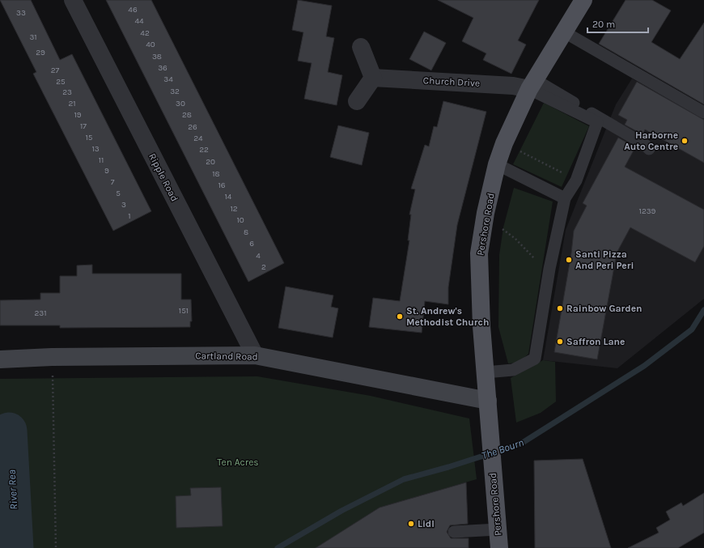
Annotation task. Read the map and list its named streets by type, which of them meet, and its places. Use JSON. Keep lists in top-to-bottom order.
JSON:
{
  "streets": {
    "main road": ["Pershore Road"],
    "street": ["Church Drive", "Ripple Road", "Cartland Road"]
  },
  "crossings": [
    ["Church Drive", "Pershore Road"],
    ["Ripple Road", "Cartland Road"],
    ["Pershore Road", "Cartland Road"]
  ],
  "water": ["The Bourn", "River Rea"],
  "parks": ["Ten Acres"],
  "places": [
    "Harborne Auto Centre",
    "Santi Pizza And Peri Peri",
    "Rainbow Garden",
    "St. Andrew's Methodist Church",
    "Saffron Lane",
    "Lidl"
  ],
  "house_numbers": [
    "46",
    "33",
    "44",
    "42",
    "31",
    "40",
    "29",
    "38",
    "36",
    "27",
    "34",
    "25",
    "32",
    "23",
    "21",
    "30",
    "19",
    "28",
    "17",
    "26",
    "15",
    "24",
    "13",
    "22",
    "11",
    "20",
    "9",
    "18",
    "7",
    "16",
    "5",
    "14",
    "3",
    "12",
    "1239",
    "1",
    "10",
    "8",
    "6",
    "4",
    "2",
    "151",
    "231"
  ],
  "scale_bar": "20 m"
}
